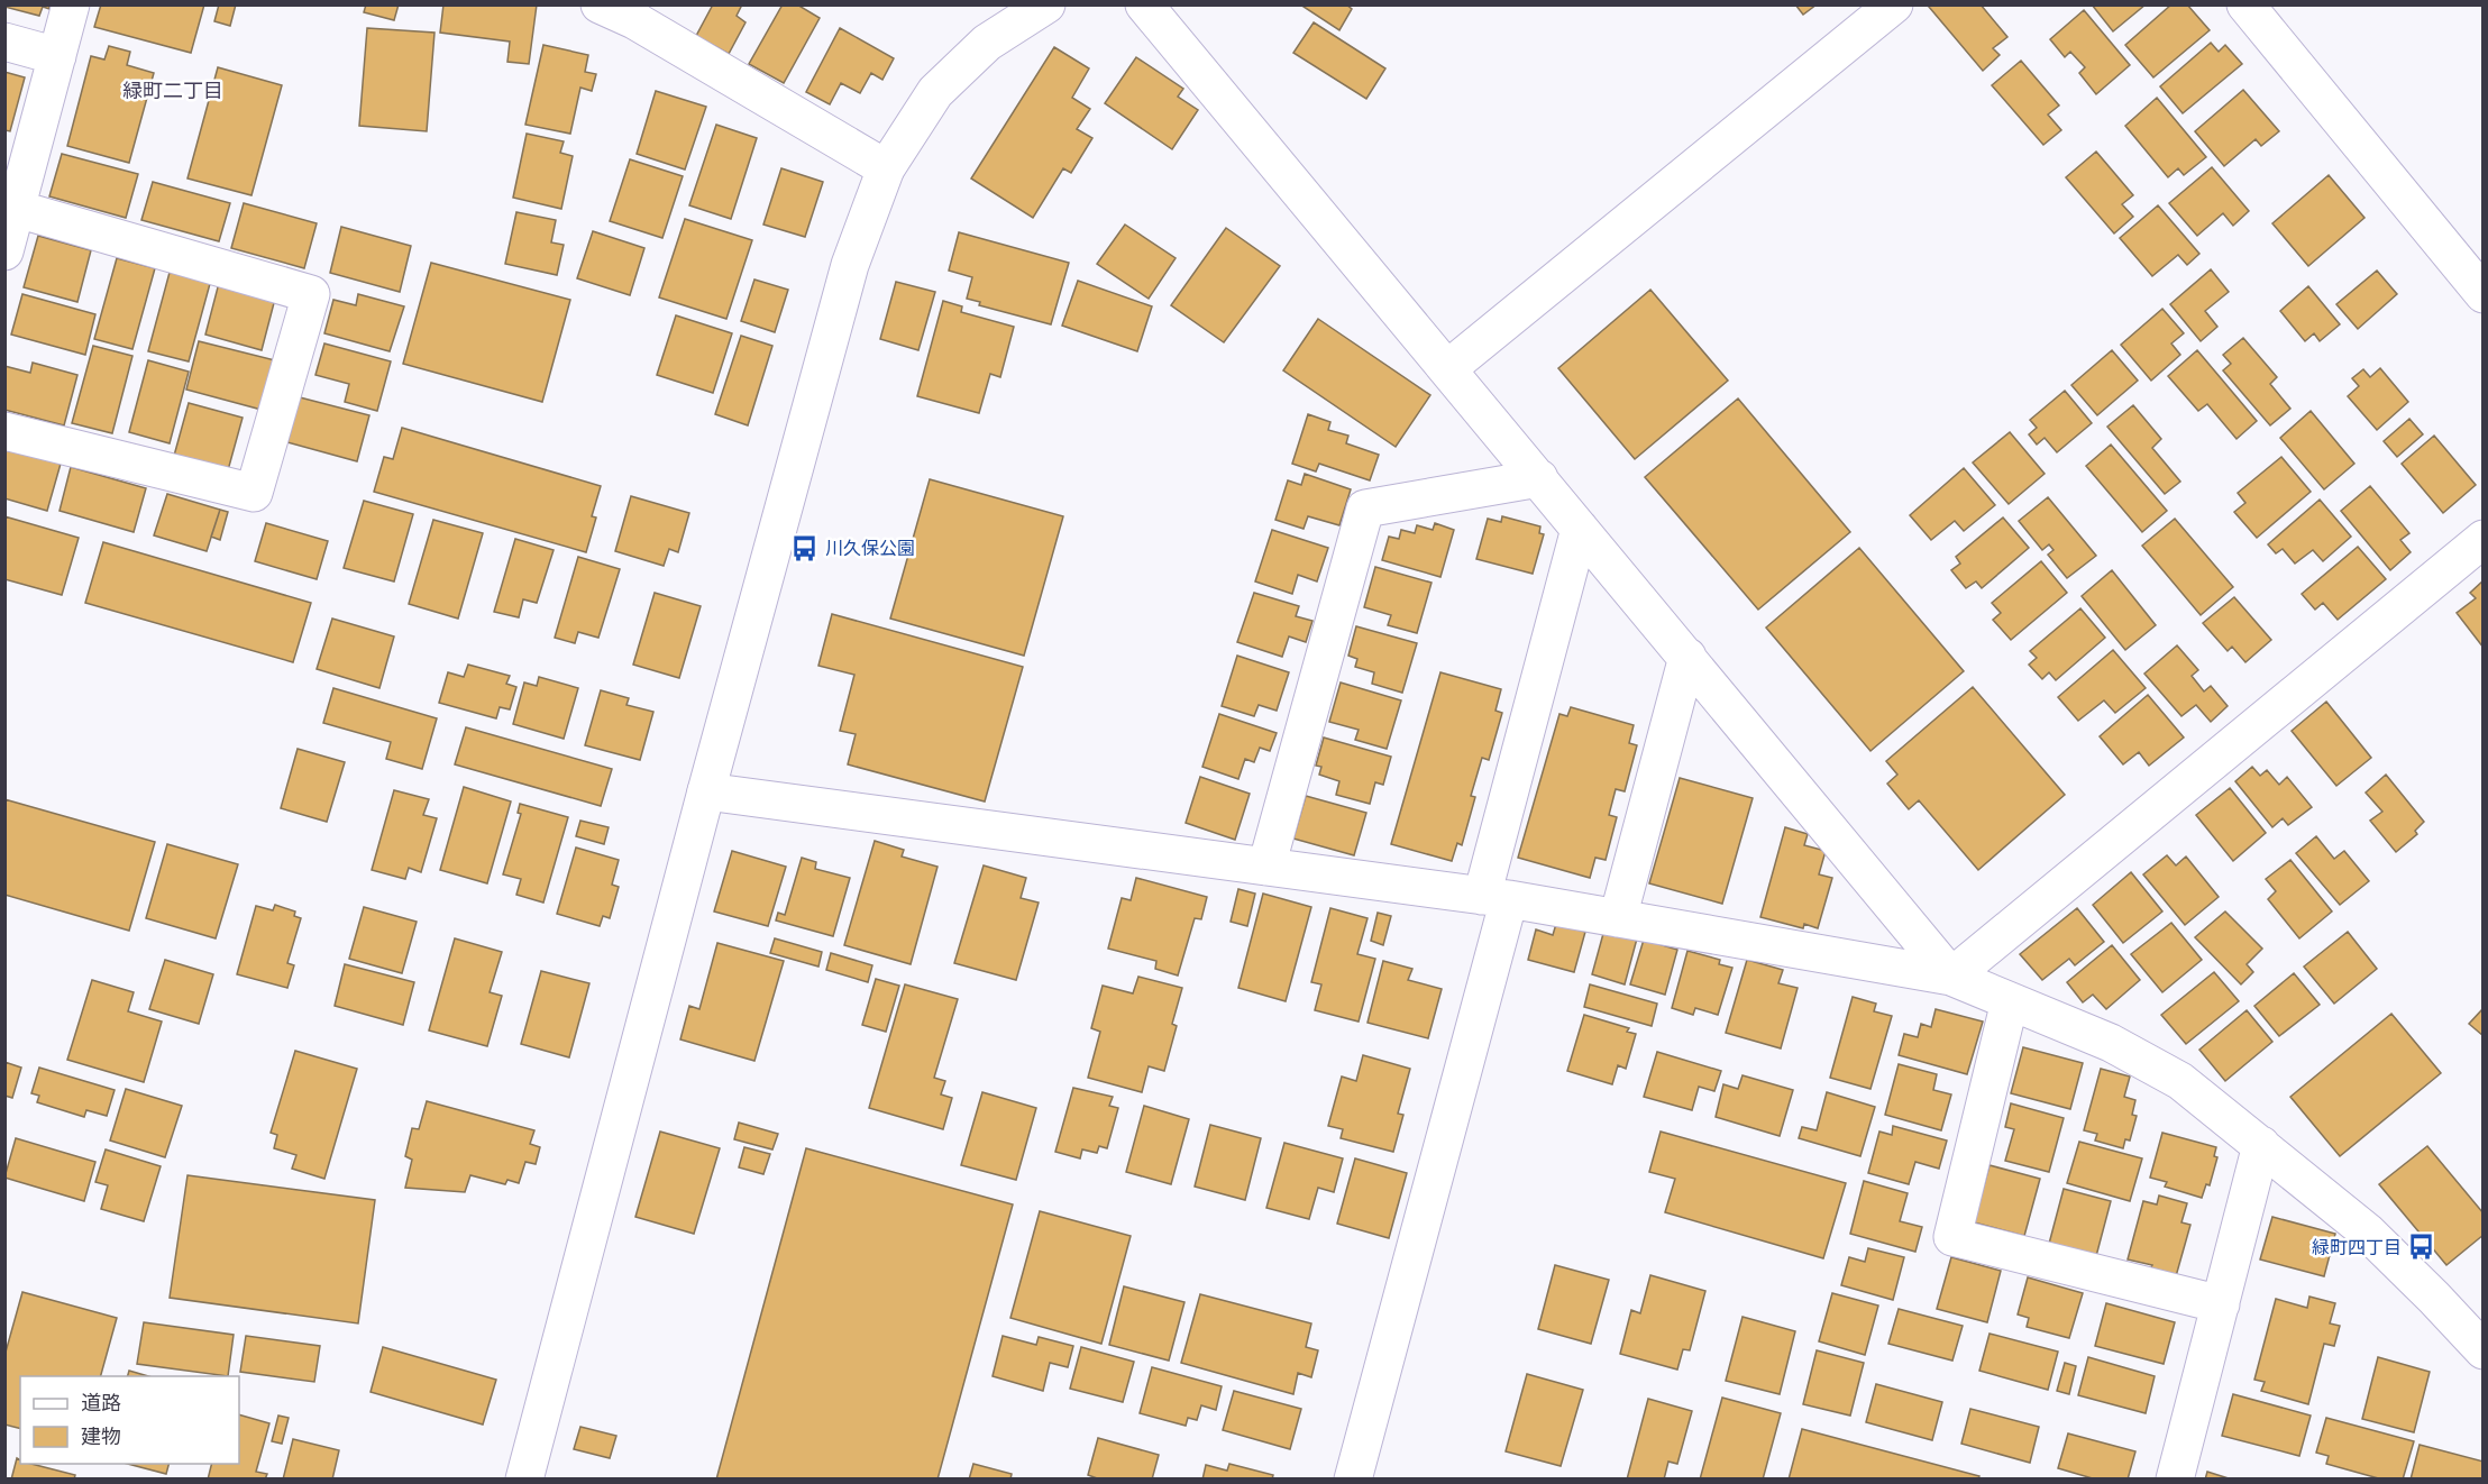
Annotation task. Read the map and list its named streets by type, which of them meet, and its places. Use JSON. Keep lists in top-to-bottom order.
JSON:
{
  "districts": ["緑町二丁目"],
  "places": {
    "bus stop": ["川久保公園", "緑町四丁目"]
  },
  "legend": ["道路", "建物"]
}
